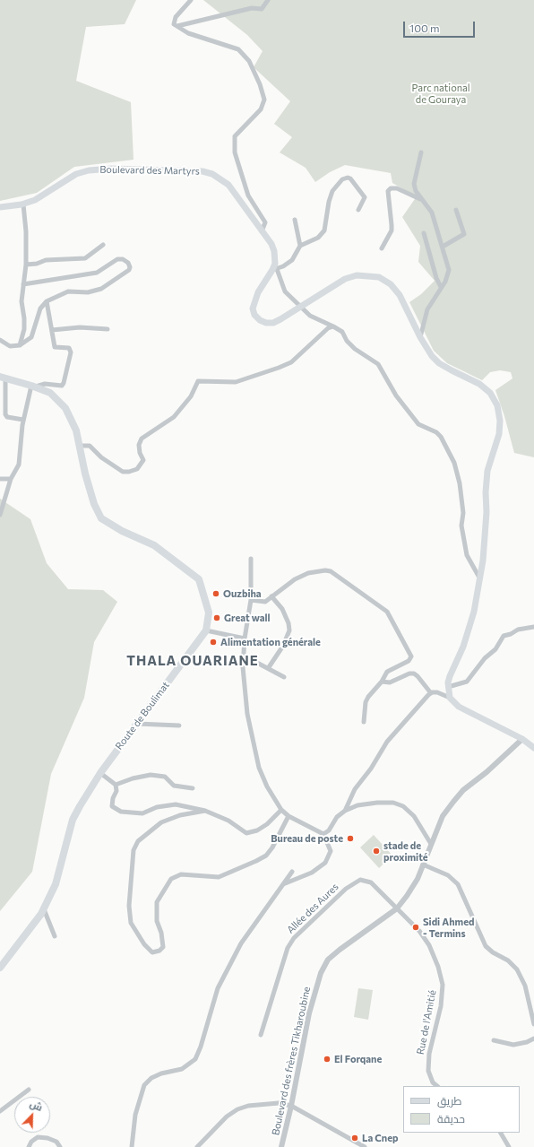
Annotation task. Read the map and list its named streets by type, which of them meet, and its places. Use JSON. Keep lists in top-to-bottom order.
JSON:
{
  "streets": {
    "main road": ["Boulevard des Martyrs", "Route de Boulimat"],
    "street": ["Allée des Aures", "Rue de l'Amitié", "Boulevard des frères Tikharoubine"]
  },
  "crossings": [
    ["Allée des Aures", "Rue de l'Amitié"],
    ["Allée des Aures", "Boulevard des frères Tikharoubine"],
    ["Rue de l'Amitié", "Boulevard des frères Tikharoubine"]
  ],
  "districts": ["THALA OUARIANE"],
  "parks": ["Parc national de Gouraya"],
  "places": [
    "Ouzbiha",
    "Great wall",
    "Alimentation générale",
    "Bureau de poste",
    "stade de proximité",
    "Sidi Ahmed - Termins",
    "El Forqane",
    "La Cnep"
  ],
  "legend": ["طريق", "حديقة"],
  "scale_bar": "100 m",
  "north": "top right"
}
